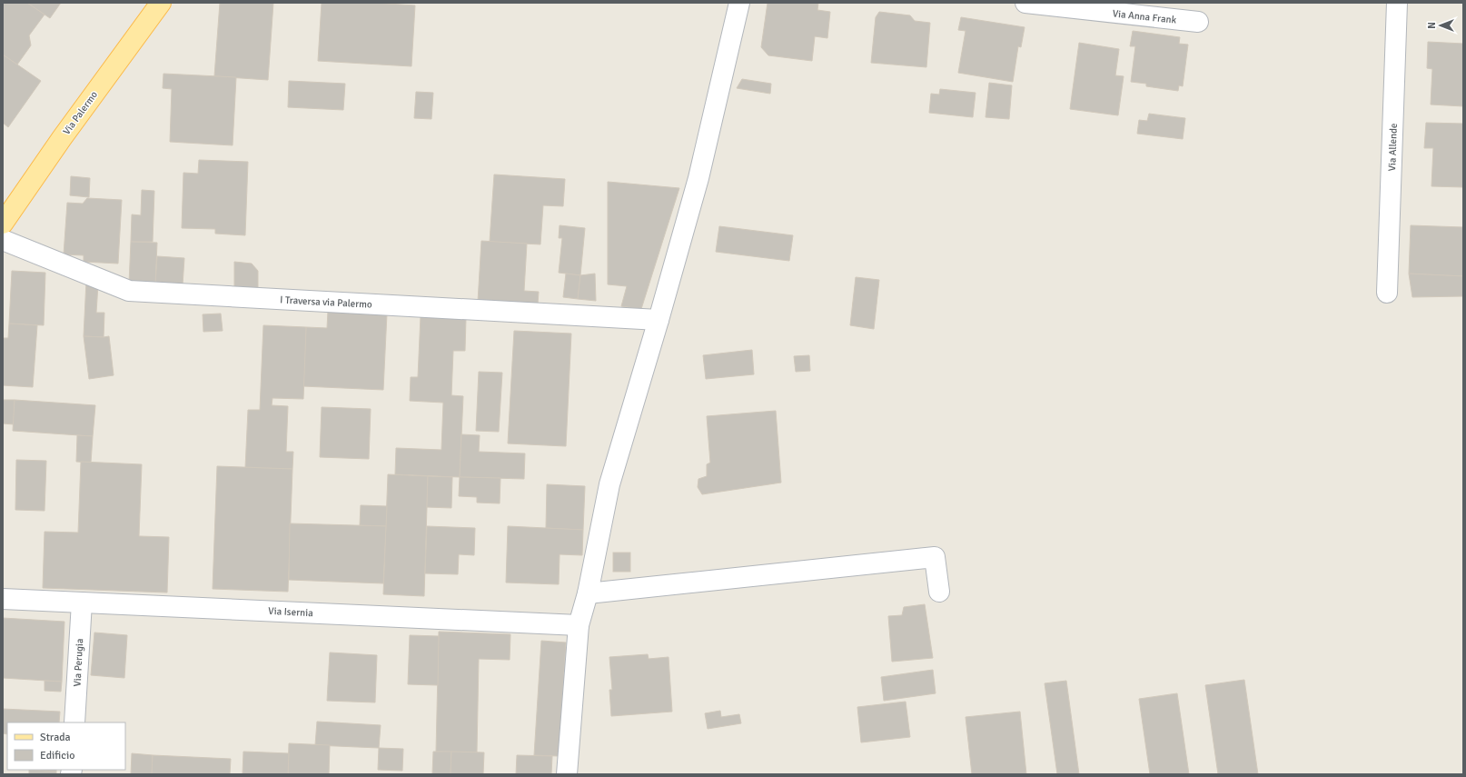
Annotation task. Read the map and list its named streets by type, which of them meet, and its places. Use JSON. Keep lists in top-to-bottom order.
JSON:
{
  "streets": {
    "main road": ["Via Palermo"],
    "street": [
      "Via Anna Frank",
      "Via Allende",
      "I Traversa via Palermo",
      "Via Isernia",
      "Via Perugia"
    ]
  },
  "crossings": [
    ["Via Isernia", "Via Perugia"]
  ],
  "legend": ["Strada", "Edificio"],
  "north": "left"
}
